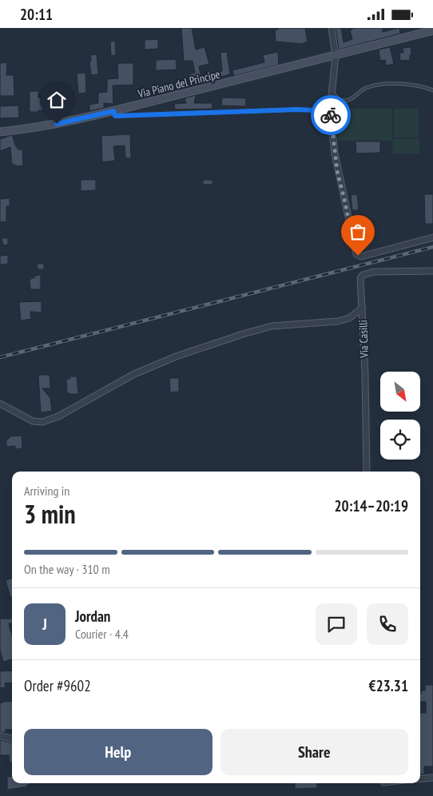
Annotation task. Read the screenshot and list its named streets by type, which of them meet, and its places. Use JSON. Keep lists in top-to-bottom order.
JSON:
{
  "streets": {
    "street": ["Via Piano del Principe", "Via Casilli"]
  },
  "north": "bottom right",
  "page": {
    "status": "20:11",
    "heading": ["3 min", "Arriving in", "20:14–20:19"],
    "panel": [
      "Jordan",
      "Courier · 4.4",
      "Order #9602",
      "€23.31"
    ],
    "bar": "On the way · 310 m",
    "round": "J",
    "buttons": ["Help", "Share"]
  }
}
